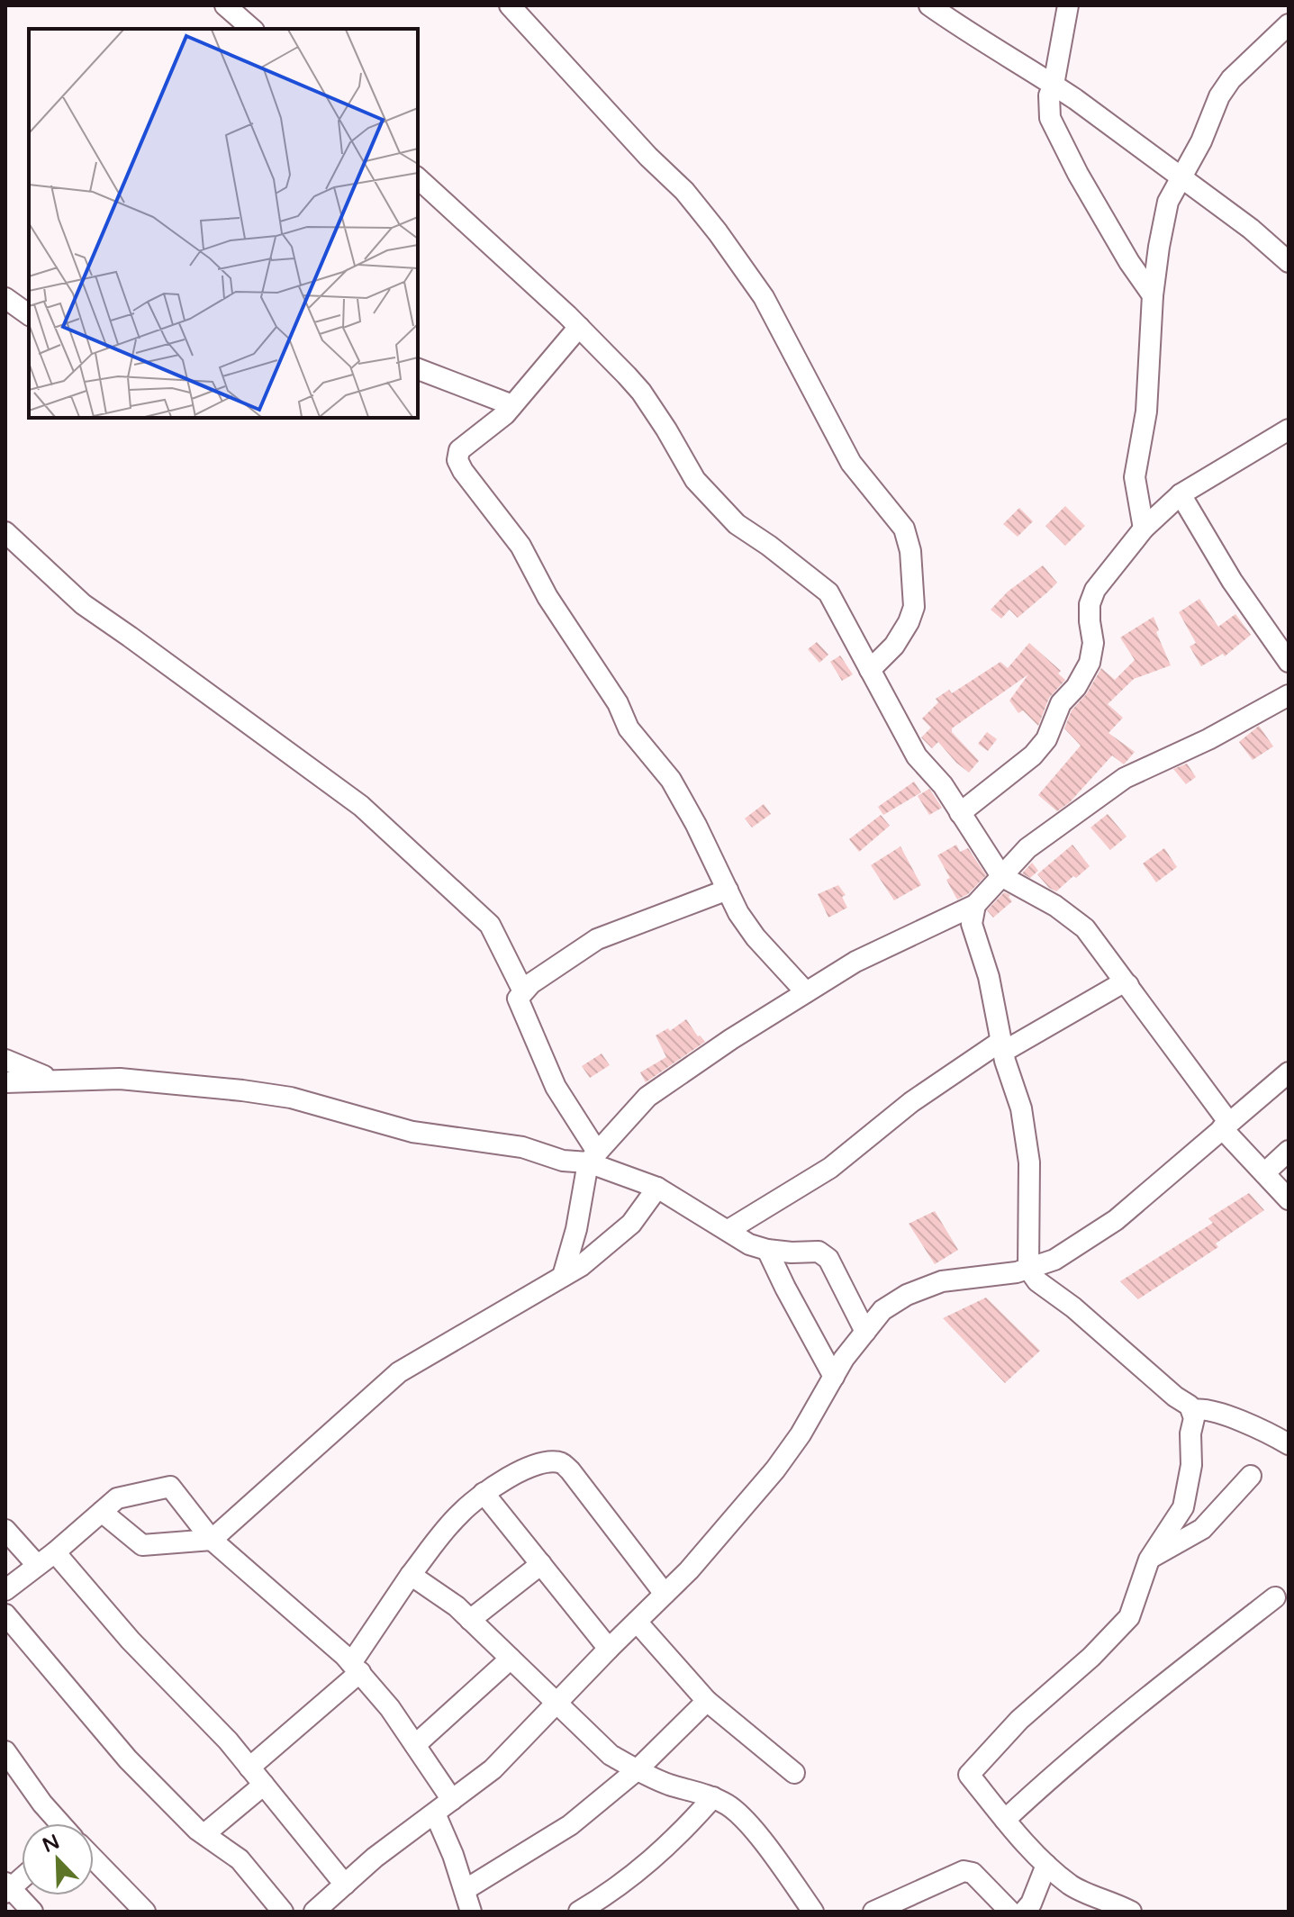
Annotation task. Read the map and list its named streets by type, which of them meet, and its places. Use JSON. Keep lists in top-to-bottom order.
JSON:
{
  "north": "top left"
}
